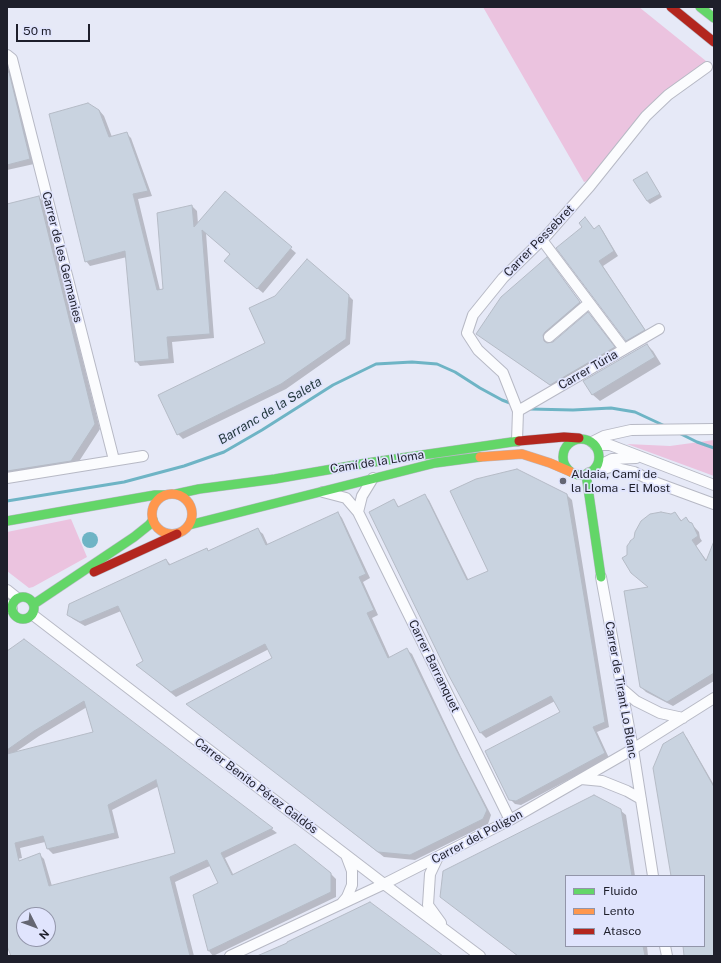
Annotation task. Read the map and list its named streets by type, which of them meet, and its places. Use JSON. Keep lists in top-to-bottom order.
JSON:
{
  "streets": {
    "street": [
      "Carrer Pessebret",
      "Carrer de les Germanies",
      "Carrer Túria",
      "Camí de la Lloma",
      "Carrer Barranquet",
      "Carrer de Tirant Lo Blanc",
      "Carrer Benito Pérez Galdós",
      "Carrer del Poligon"
    ]
  },
  "crossings": [
    ["Carrer Pessebret", "Carrer Túria"],
    ["Carrer Pessebret", "Camí de la Lloma"],
    ["Camí de la Lloma", "Carrer Barranquet"],
    ["Camí de la Lloma", "Carrer de Tirant Lo Blanc"],
    ["Carrer Barranquet", "Carrer del Poligon"],
    ["Carrer de Tirant Lo Blanc", "Carrer del Poligon"],
    ["Carrer Benito Pérez Galdós", "Carrer del Poligon"]
  ],
  "water": ["Barranc de la Saleta"],
  "places": ["Aldaia, Camí de la Lloma - El Most"],
  "legend": ["Fluido", "Lento", "Atasco"],
  "scale_bar": "50 m",
  "north": "bottom right"
}
